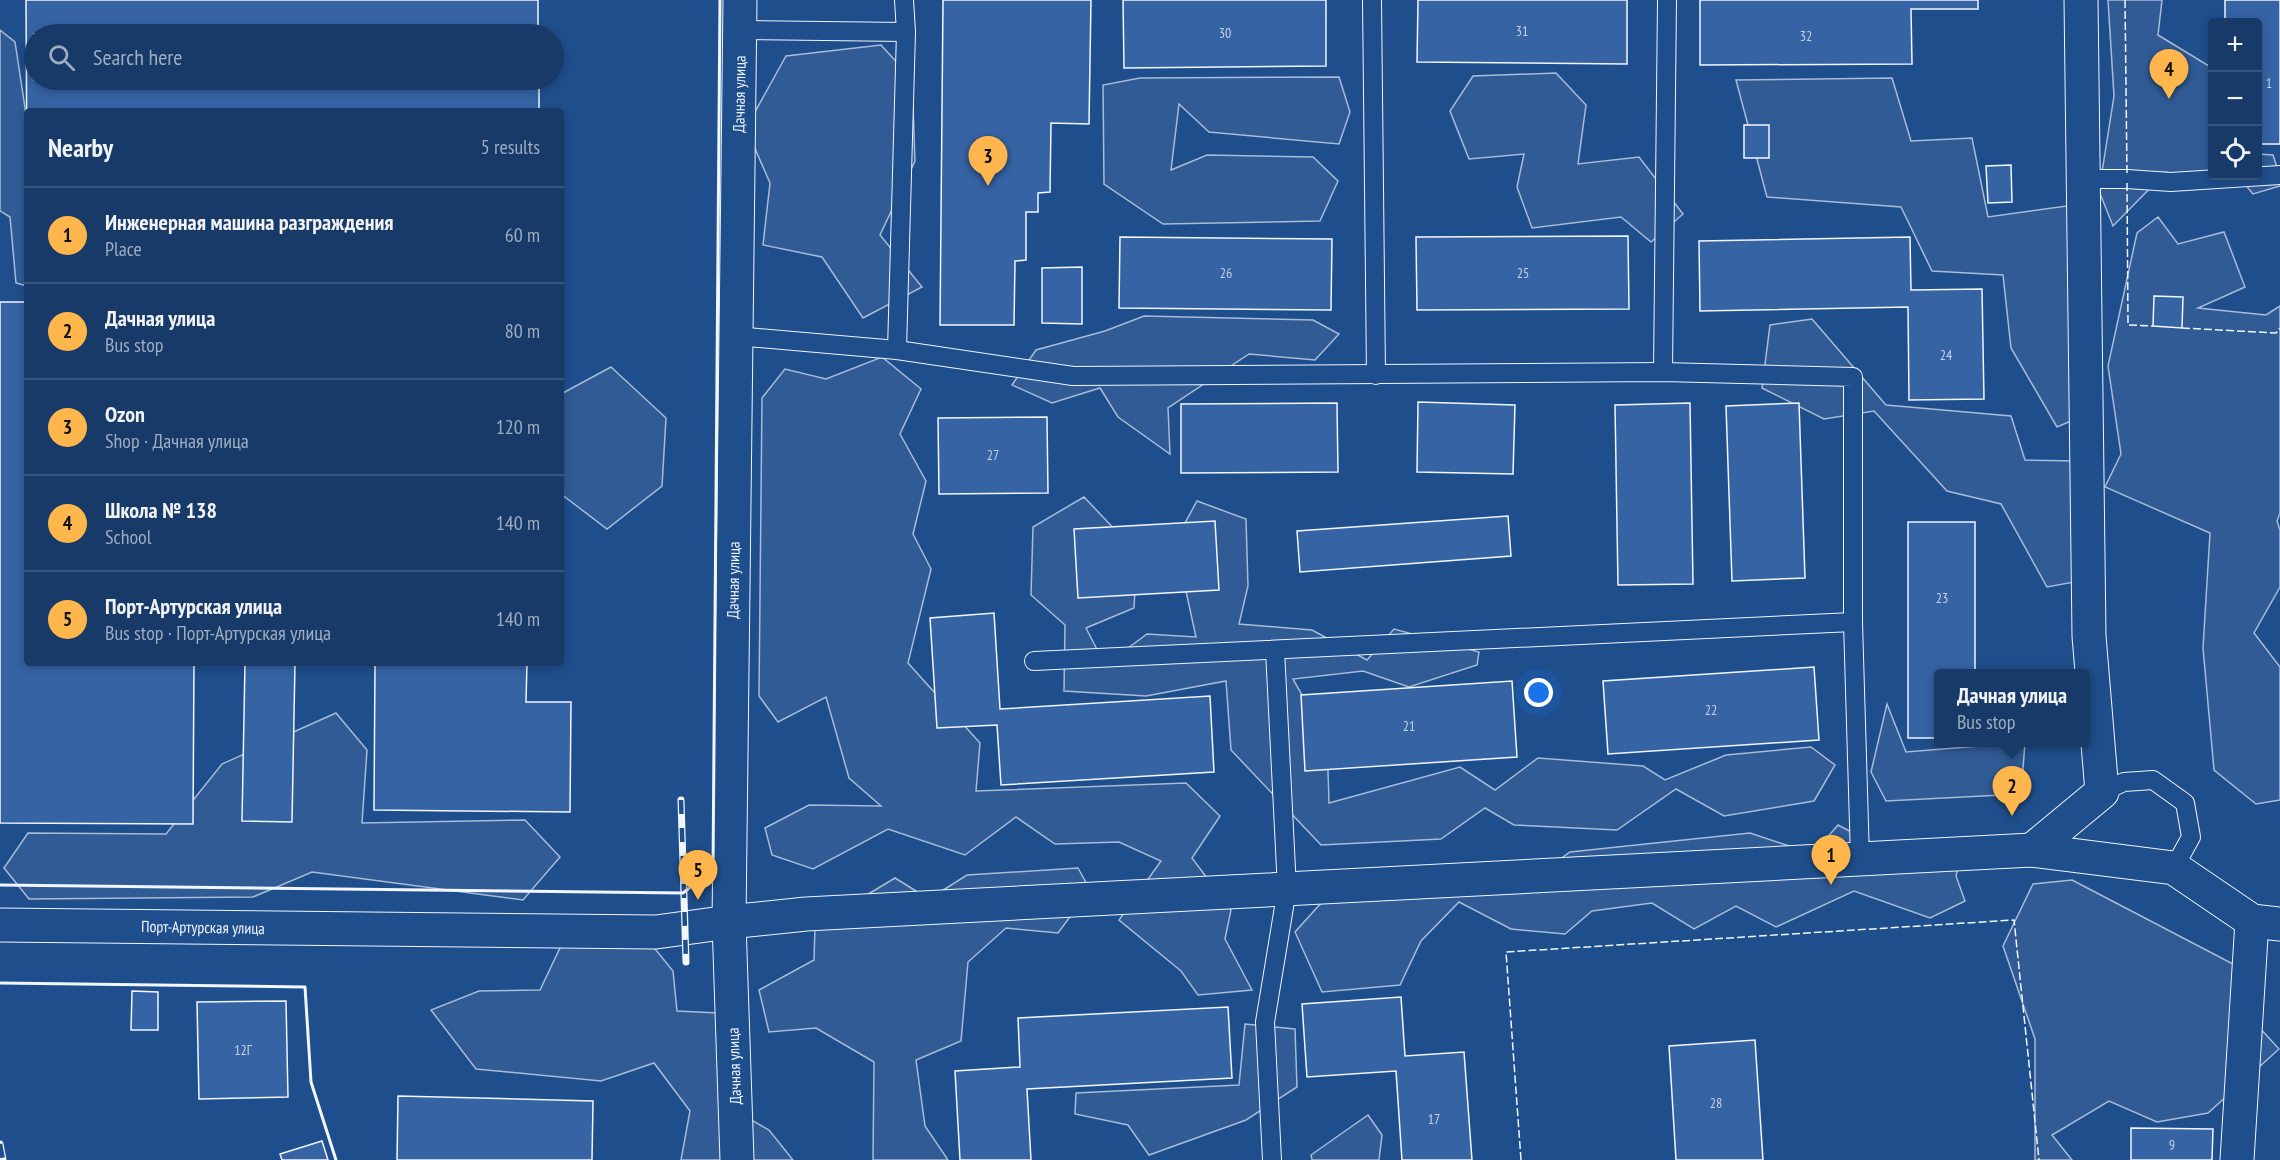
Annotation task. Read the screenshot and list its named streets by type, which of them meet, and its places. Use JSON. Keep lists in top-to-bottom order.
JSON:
{
  "streets": {
    "street": ["Дачная улица", "Порт-Артурская улица"]
  },
  "crossings": [
    ["Дачная улица", "Порт-Артурская улица"]
  ],
  "house_numbers": [
    "31",
    "30",
    "32",
    "1",
    "26",
    "25",
    "24",
    "27",
    "23",
    "22",
    "21",
    "12Г",
    "28",
    "17",
    "9"
  ],
  "page": {
    "map_buttons": ["+", "−"],
    "search": "Search here",
    "pins": [
      "4",
      "3",
      "2",
      "1",
      "5"
    ],
    "heading": ["Nearby", "5 results"],
    "list": [
      {
        "mark": "1",
        "name": "Инженерная машина разграждения",
        "note": "Place",
        "value": "60 m"
      },
      {
        "mark": "2",
        "name": "Дачная улица",
        "note": "Bus stop",
        "value": "80 m"
      },
      {
        "mark": "3",
        "name": "Ozon",
        "note": "Shop · Дачная улица",
        "value": "120 m"
      },
      {
        "mark": "4",
        "name": "Школа № 138",
        "note": "School",
        "value": "140 m"
      },
      {
        "mark": "5",
        "name": "Порт-Артурская улица",
        "note": "Bus stop · Порт-Артурская улица",
        "value": "140 m"
      }
    ],
    "popup": ["Дачная улица", "Bus stop"]
  }
}
